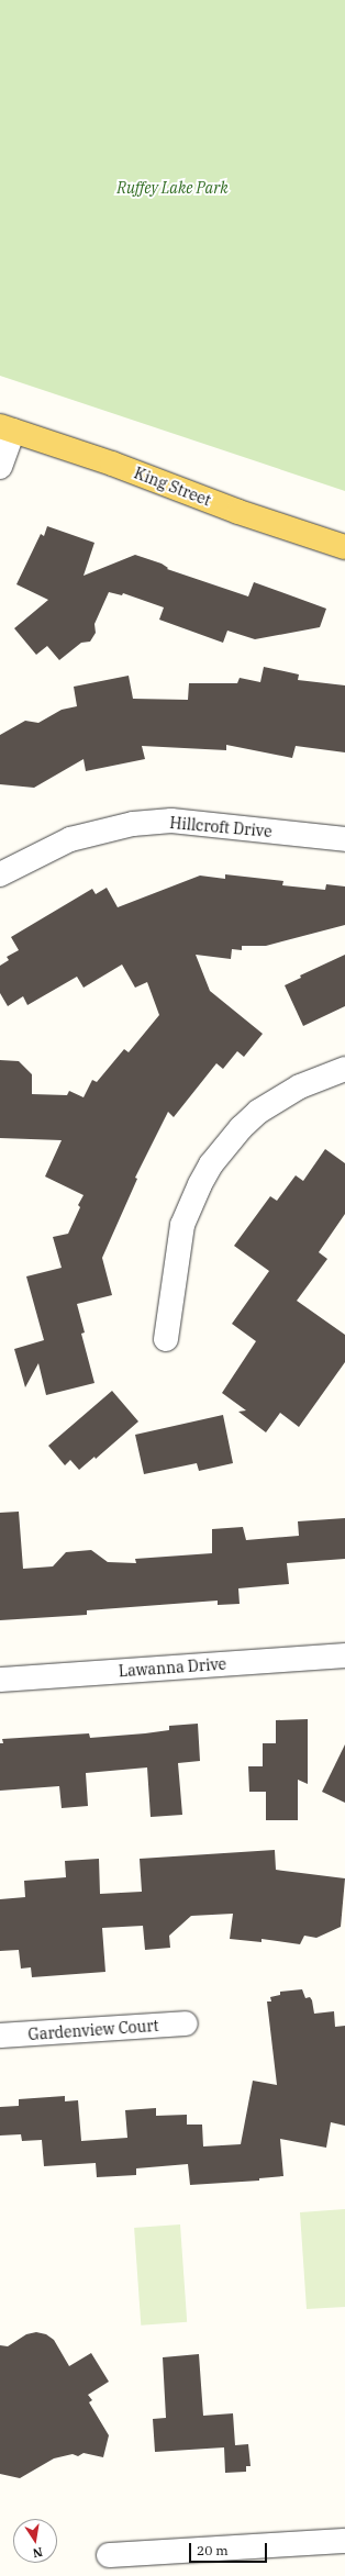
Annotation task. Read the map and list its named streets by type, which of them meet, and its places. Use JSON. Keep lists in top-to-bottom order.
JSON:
{
  "streets": {
    "main road": ["King Street"],
    "street": ["Hillcroft Drive", "Lawanna Drive", "Gardenview Court"]
  },
  "parks": ["Ruffey Lake Park"],
  "scale_bar": "20 m",
  "north": "bottom"
}
